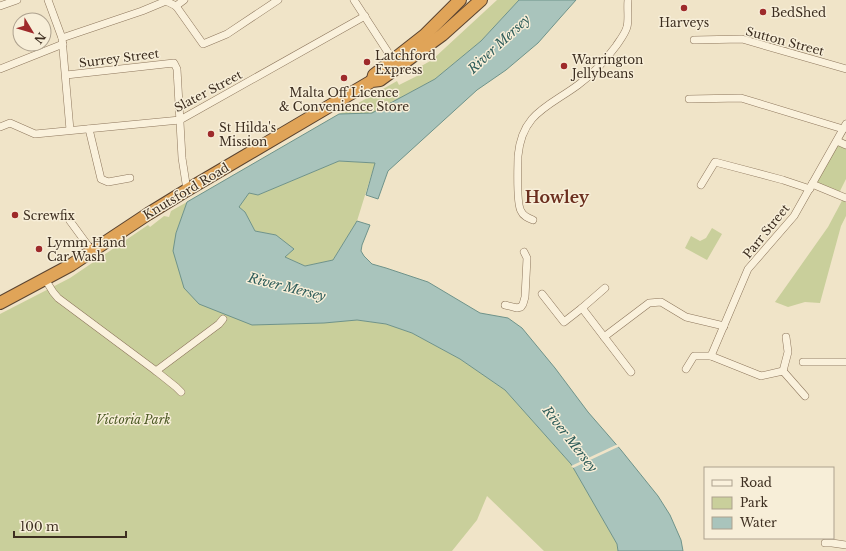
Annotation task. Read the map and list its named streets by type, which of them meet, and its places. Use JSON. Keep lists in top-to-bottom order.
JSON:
{
  "streets": {
    "highway": ["Knutsford Road"],
    "street": [
      "Sutton Street",
      "Surrey Street",
      "Slater Street",
      "Parr Street"
    ]
  },
  "crossings": [
    ["Surrey Street", "Slater Street"]
  ],
  "districts": ["Howley"],
  "water": ["River Mersey"],
  "parks": ["Victoria Park"],
  "places": [
    "Harveys",
    "BedShed",
    "Latchford Express",
    "Warrington Jellybeans",
    "Malta Off Licence & Convenience Store",
    "St Hilda's Mission",
    "Screwfix",
    "Lymm Hand Car Wash"
  ],
  "legend": ["Road", "Park", "Water"],
  "scale_bar": "100 m",
  "north": "bottom right"
}
